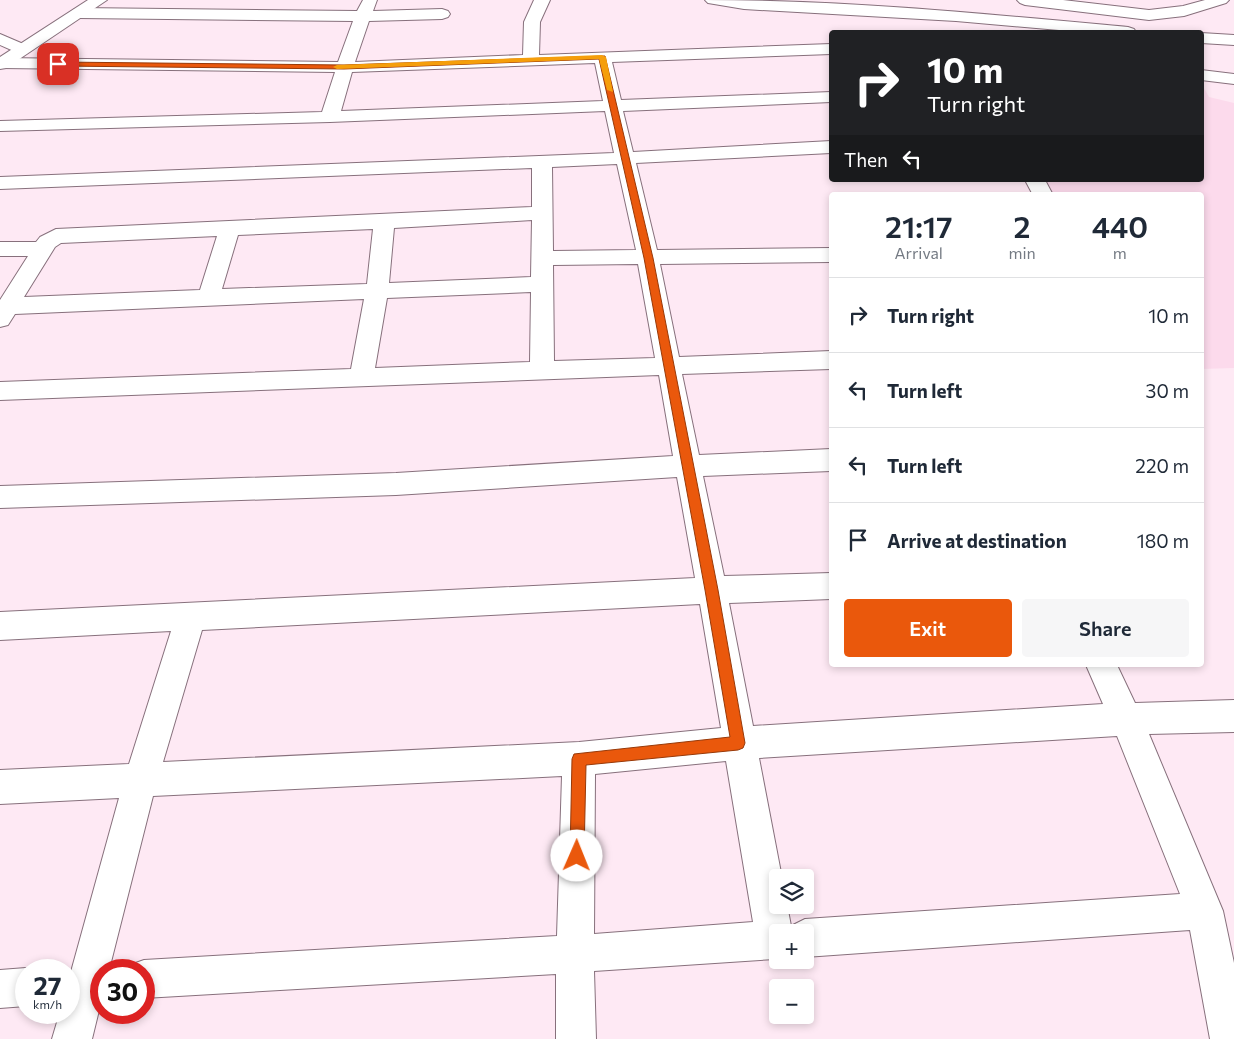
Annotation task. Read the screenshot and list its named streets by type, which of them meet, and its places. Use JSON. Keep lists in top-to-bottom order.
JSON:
{
  "page": {
    "turn": ["10 m", "Turn right"],
    "then": "Then",
    "eta": [
      "21:17",
      "Arrival",
      "2",
      "min",
      "440",
      "m"
    ],
    "list": [
      {
        "name": "Turn right",
        "value": "10 m"
      },
      {
        "name": "Turn left",
        "value": "30 m"
      },
      {
        "name": "Turn left",
        "value": "220 m"
      },
      {
        "name": "Arrive at destination",
        "value": "180 m"
      }
    ],
    "buttons": ["Exit", "Share"],
    "map_buttons": ["+", "−"],
    "speed": "27 km/h",
    "limit": "30"
  }
}
